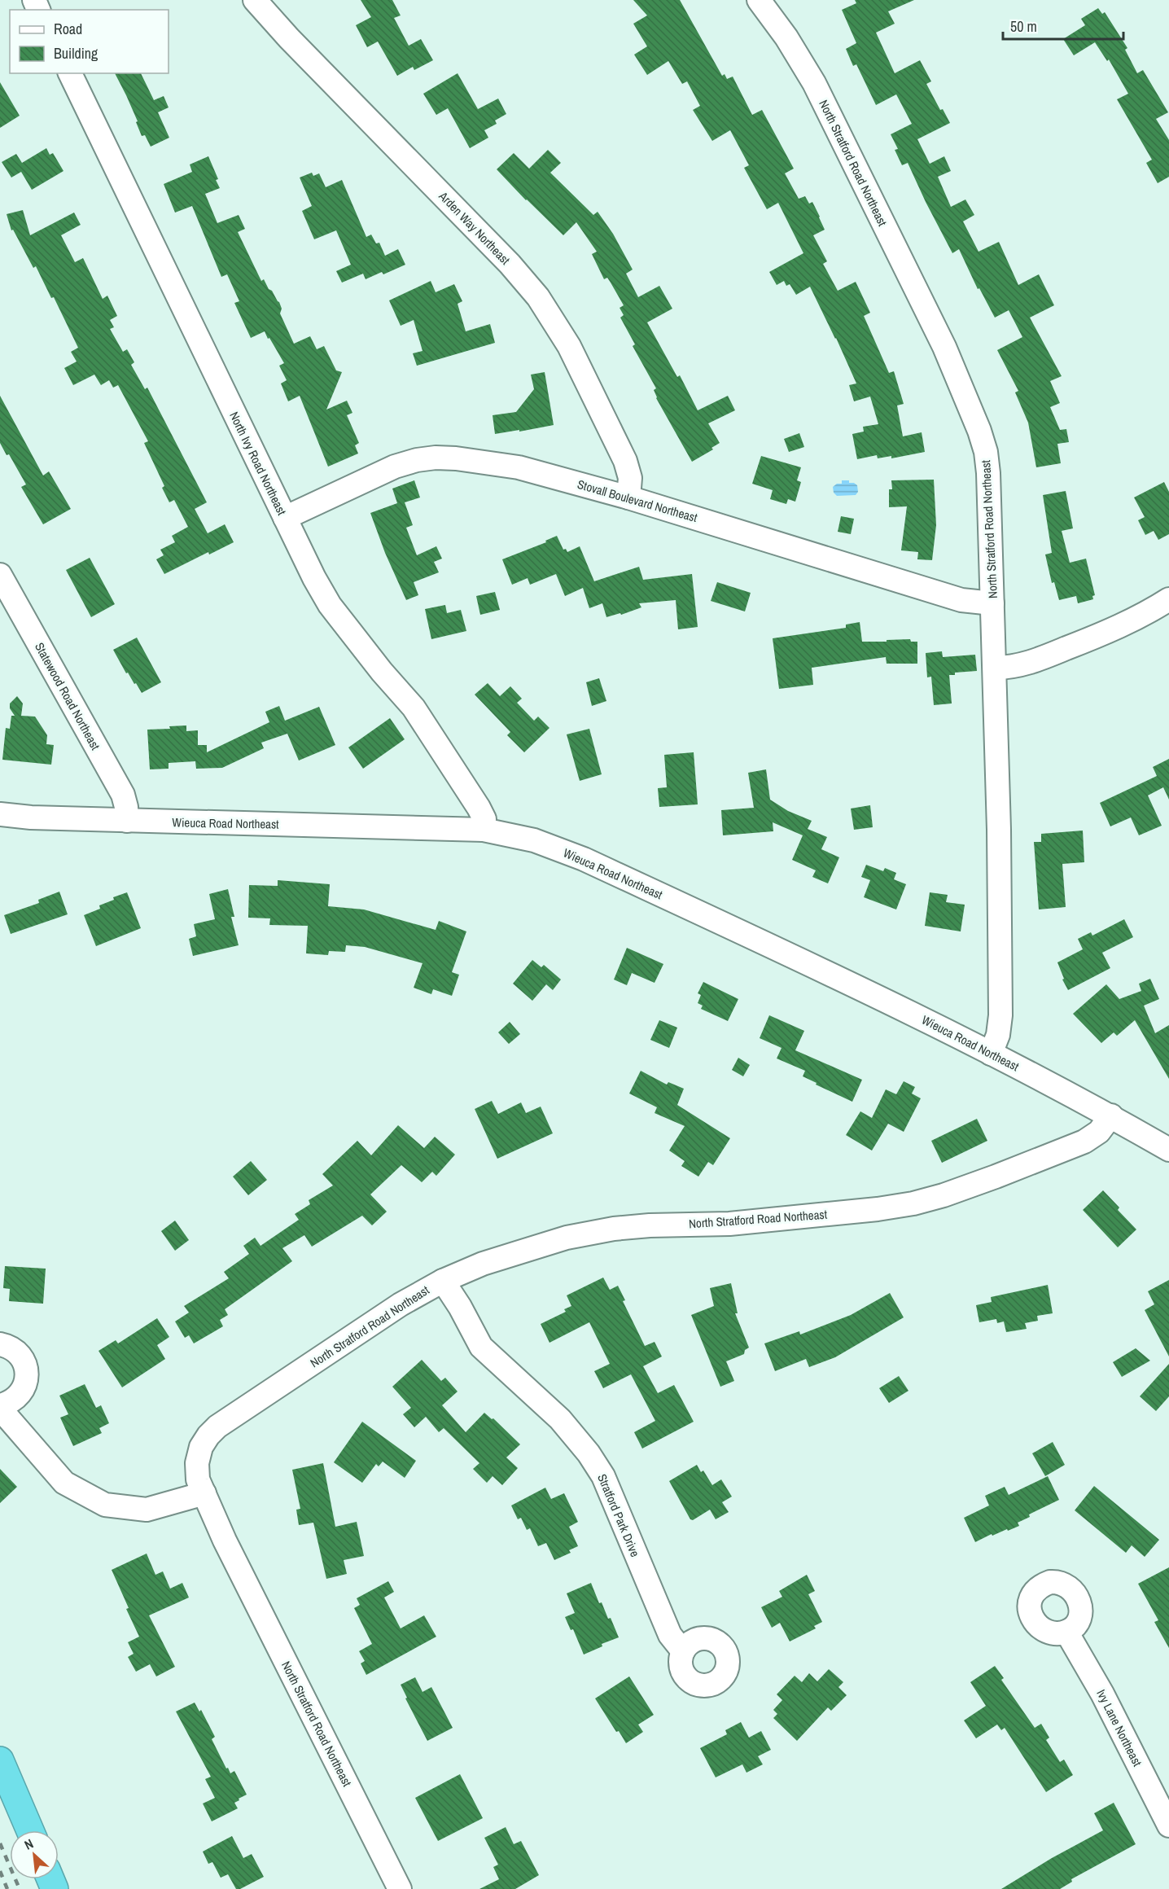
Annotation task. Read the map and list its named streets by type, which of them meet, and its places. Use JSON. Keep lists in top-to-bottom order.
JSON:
{
  "streets": {
    "street": [
      "North Stratford Road Northeast",
      "Arden Way Northeast",
      "North Ivy Road Northeast",
      "Stovall Boulevard Northeast",
      "Statewood Road Northeast",
      "Wieuca Road Northeast",
      "Stratford Park Drive",
      "Ivy Lane Northeast"
    ]
  },
  "crossings": [
    ["North Stratford Road Northeast", "Stovall Boulevard Northeast"],
    ["North Stratford Road Northeast", "Wieuca Road Northeast"],
    ["North Stratford Road Northeast", "Stratford Park Drive"],
    ["Arden Way Northeast", "Stovall Boulevard Northeast"],
    ["North Ivy Road Northeast", "Stovall Boulevard Northeast"],
    ["North Ivy Road Northeast", "Wieuca Road Northeast"],
    ["Statewood Road Northeast", "Wieuca Road Northeast"]
  ],
  "legend": ["Road", "Building"],
  "scale_bar": "50 m",
  "north": "top left"
}
